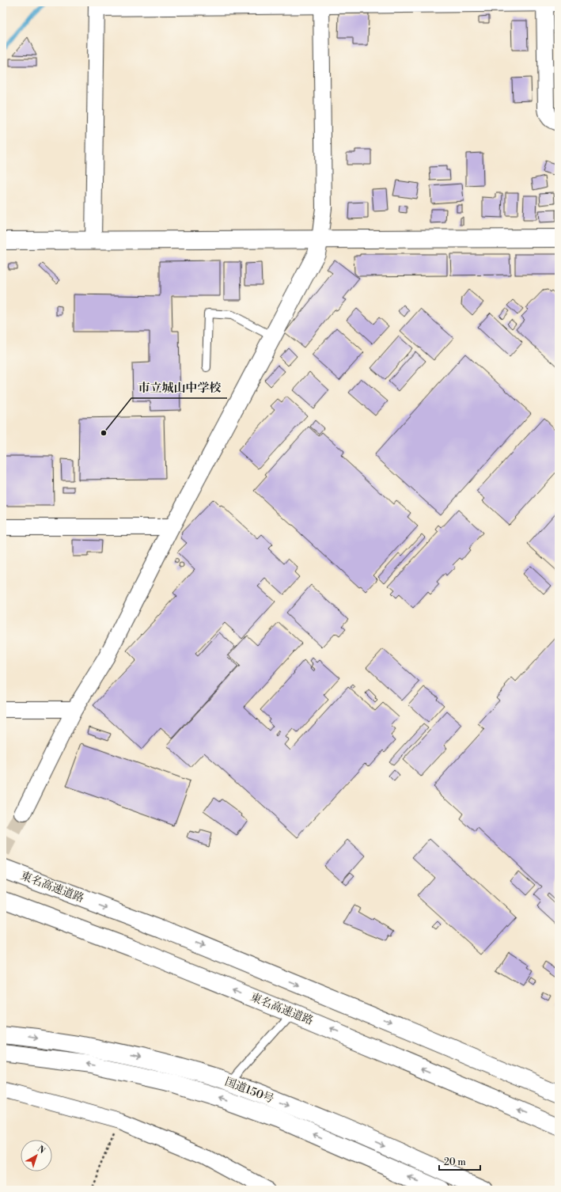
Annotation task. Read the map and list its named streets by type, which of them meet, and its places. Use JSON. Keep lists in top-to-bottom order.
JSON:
{
  "streets": {
    "main road": ["東名高速道路", "国道150号"]
  },
  "places": ["市立城山中学校"],
  "scale_bar": "20 m",
  "north": "top right"
}
